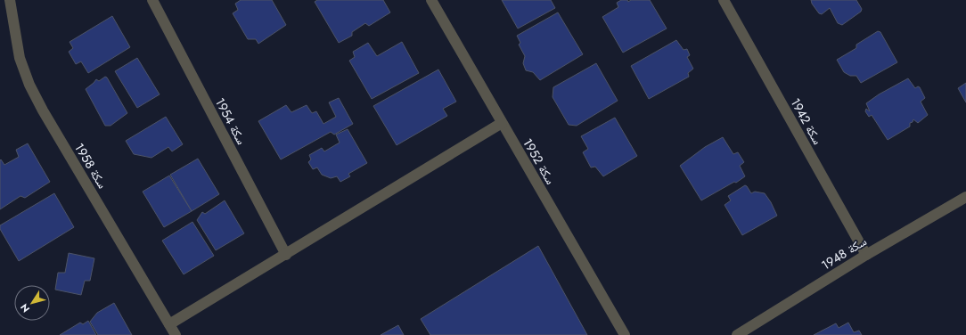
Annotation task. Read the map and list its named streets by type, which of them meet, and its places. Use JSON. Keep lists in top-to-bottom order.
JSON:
{
  "streets": {
    "street": [
      "سكة 1954",
      "سكة 1942",
      "سكة 1952",
      "سكة 1958",
      "سكة 1948"
    ]
  },
  "crossings": [
    ["سكة 1942", "سكة 1948"]
  ],
  "north": "bottom left"
}
